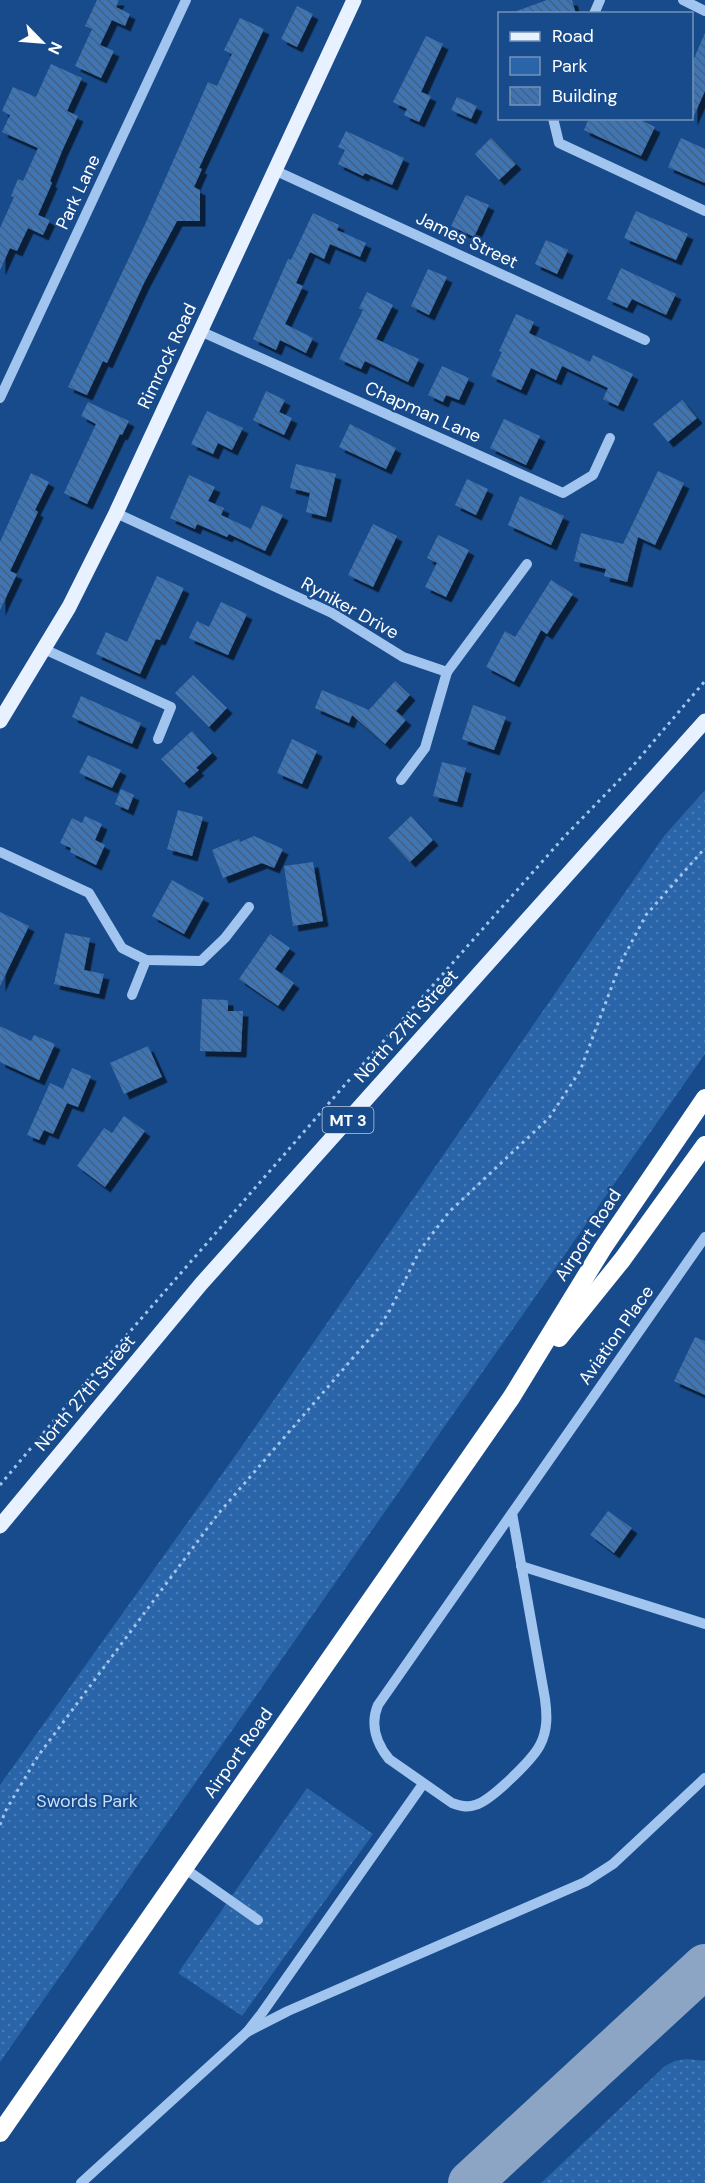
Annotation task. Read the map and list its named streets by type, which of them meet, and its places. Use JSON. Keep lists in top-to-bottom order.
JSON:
{
  "streets": {
    "highway": ["Airport Road"],
    "main road": ["Rimrock Road", "North 27th Street", "MT 3"],
    "street": [
      "Park Lane",
      "James Street",
      "Chapman Lane",
      "Ryniker Drive",
      "Aviation Place"
    ]
  },
  "crossings": [
    ["James Street", "Rimrock Road"],
    ["Rimrock Road", "Chapman Lane"],
    ["Rimrock Road", "Ryniker Drive"]
  ],
  "parks": ["Swords Park"],
  "legend": ["Road", "Park", "Building"],
  "north": "bottom right"
}
